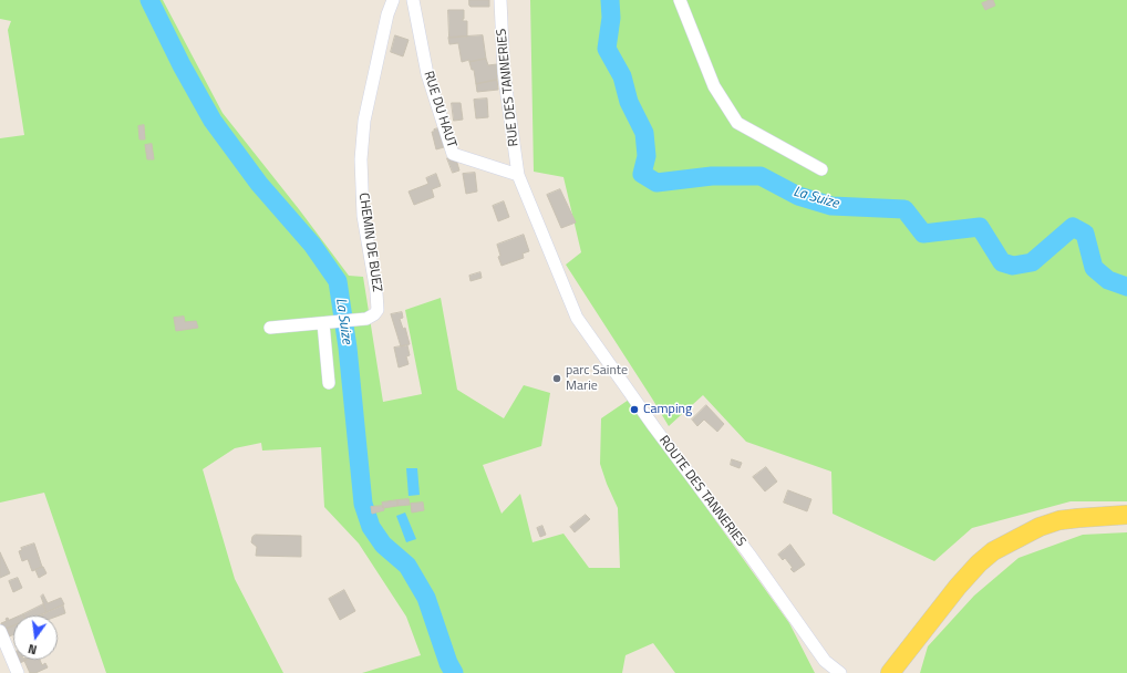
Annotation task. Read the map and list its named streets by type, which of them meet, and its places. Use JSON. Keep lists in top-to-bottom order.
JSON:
{
  "streets": {
    "street": [
      "RUE DES TANNERIES",
      "RUE DU HAUT",
      "CHEMIN DE BUEZ",
      "ROUTE DES TANNERIES"
    ]
  },
  "crossings": [
    ["RUE DES TANNERIES", "RUE DU HAUT"],
    ["RUE DES TANNERIES", "ROUTE DES TANNERIES"],
    ["RUE DU HAUT", "ROUTE DES TANNERIES"]
  ],
  "water": ["La Suize"],
  "places": ["parc Sainte Marie", "Camping"],
  "north": "bottom"
}
